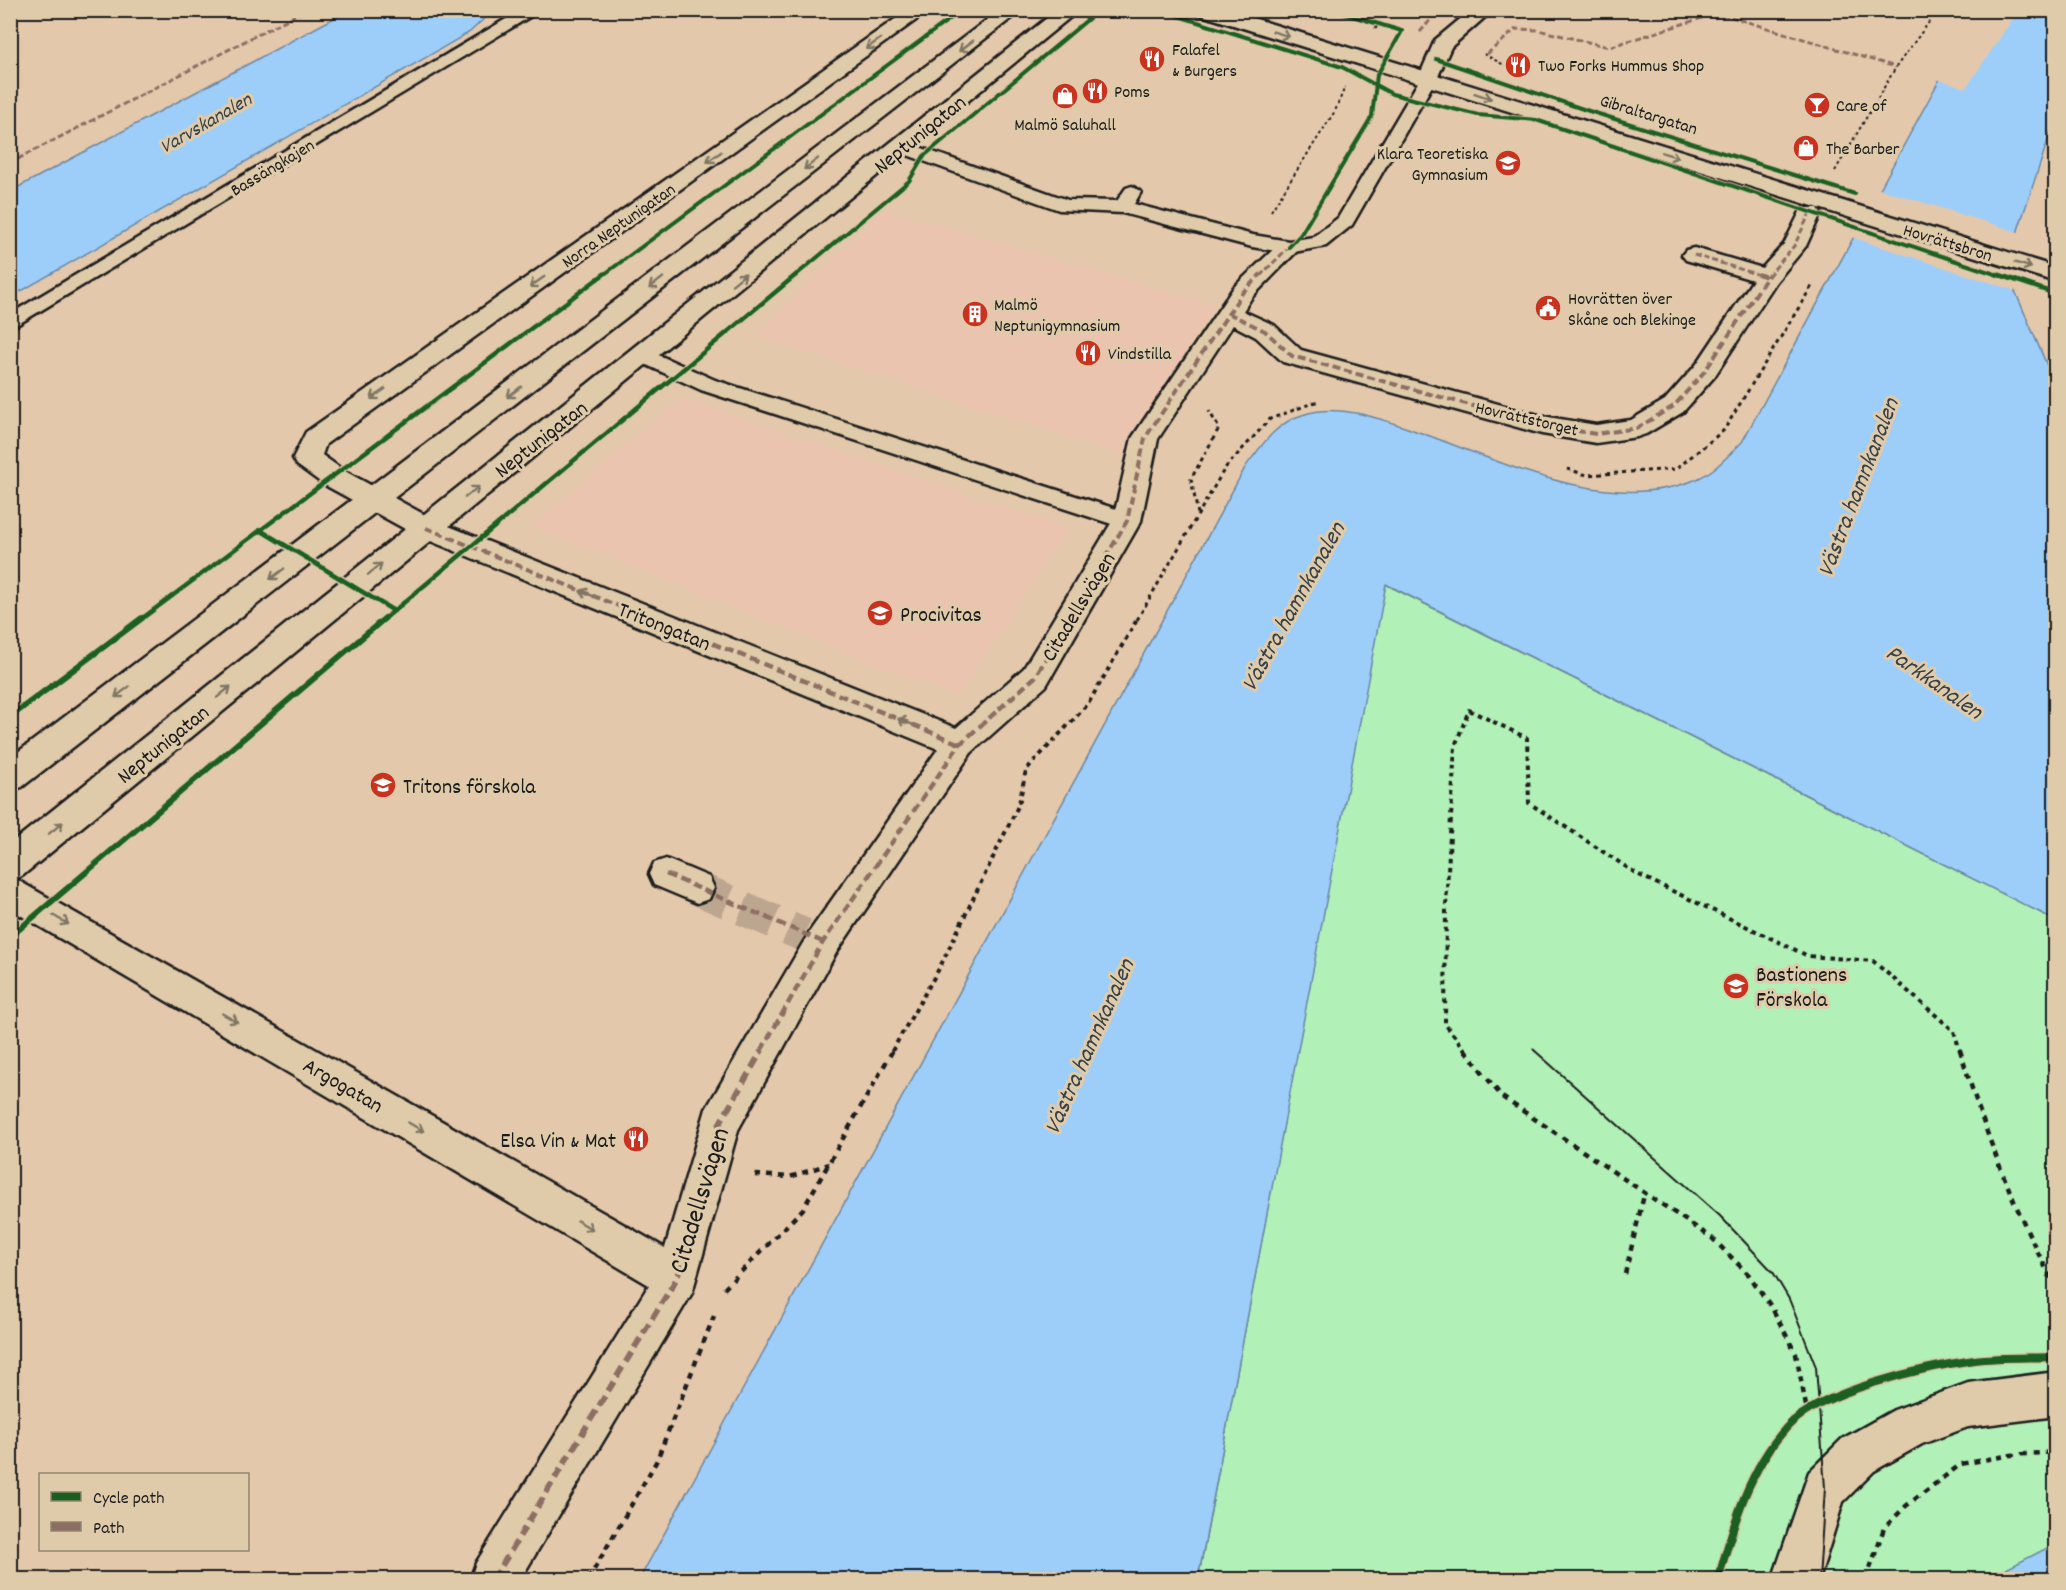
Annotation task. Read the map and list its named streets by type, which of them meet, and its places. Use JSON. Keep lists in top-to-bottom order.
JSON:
{
  "streets": {
    "street": [
      "Gibraltargatan",
      "Neptunigatan",
      "Norra Neptunigatan",
      "Hovrättsbron",
      "Hovrättstorget",
      "Citadellsvägen",
      "Tritongatan",
      "Argogatan"
    ],
    "lane": ["Bassängkajen"]
  },
  "crossings": [
    ["Gibraltargatan", "Hovrättsbron"],
    ["Neptunigatan", "Tritongatan"],
    ["Norra Neptunigatan", "Tritongatan"],
    ["Hovrättstorget", "Citadellsvägen"],
    ["Citadellsvägen", "Tritongatan"],
    ["Citadellsvägen", "Argogatan"]
  ],
  "one_way": ["Norra Neptunigatan", "Tritongatan", "Argogatan"],
  "water": ["Varvskanalen", "Västra hamnkanalen", "Parkkanalen"],
  "places": {
    "restaurant": [
      "Falafel & Burgers",
      "Two Forks Hummus Shop",
      "Poms",
      "Vindstilla",
      "Elsa Vin & Mat"
    ],
    "shop": ["Malmö Saluhall", "The Barber"],
    "bar": ["Care of"],
    "school or university": [
      "Klara Teoretiska Gymnasium",
      "Procivitas",
      "Tritons förskola",
      "Bastionens Förskola"
    ],
    "public building": ["Hovrätten över Skåne och Blekinge"],
    "building": ["Malmö Neptunigymnasium"]
  },
  "legend": ["Cycle path", "Path"]
}
